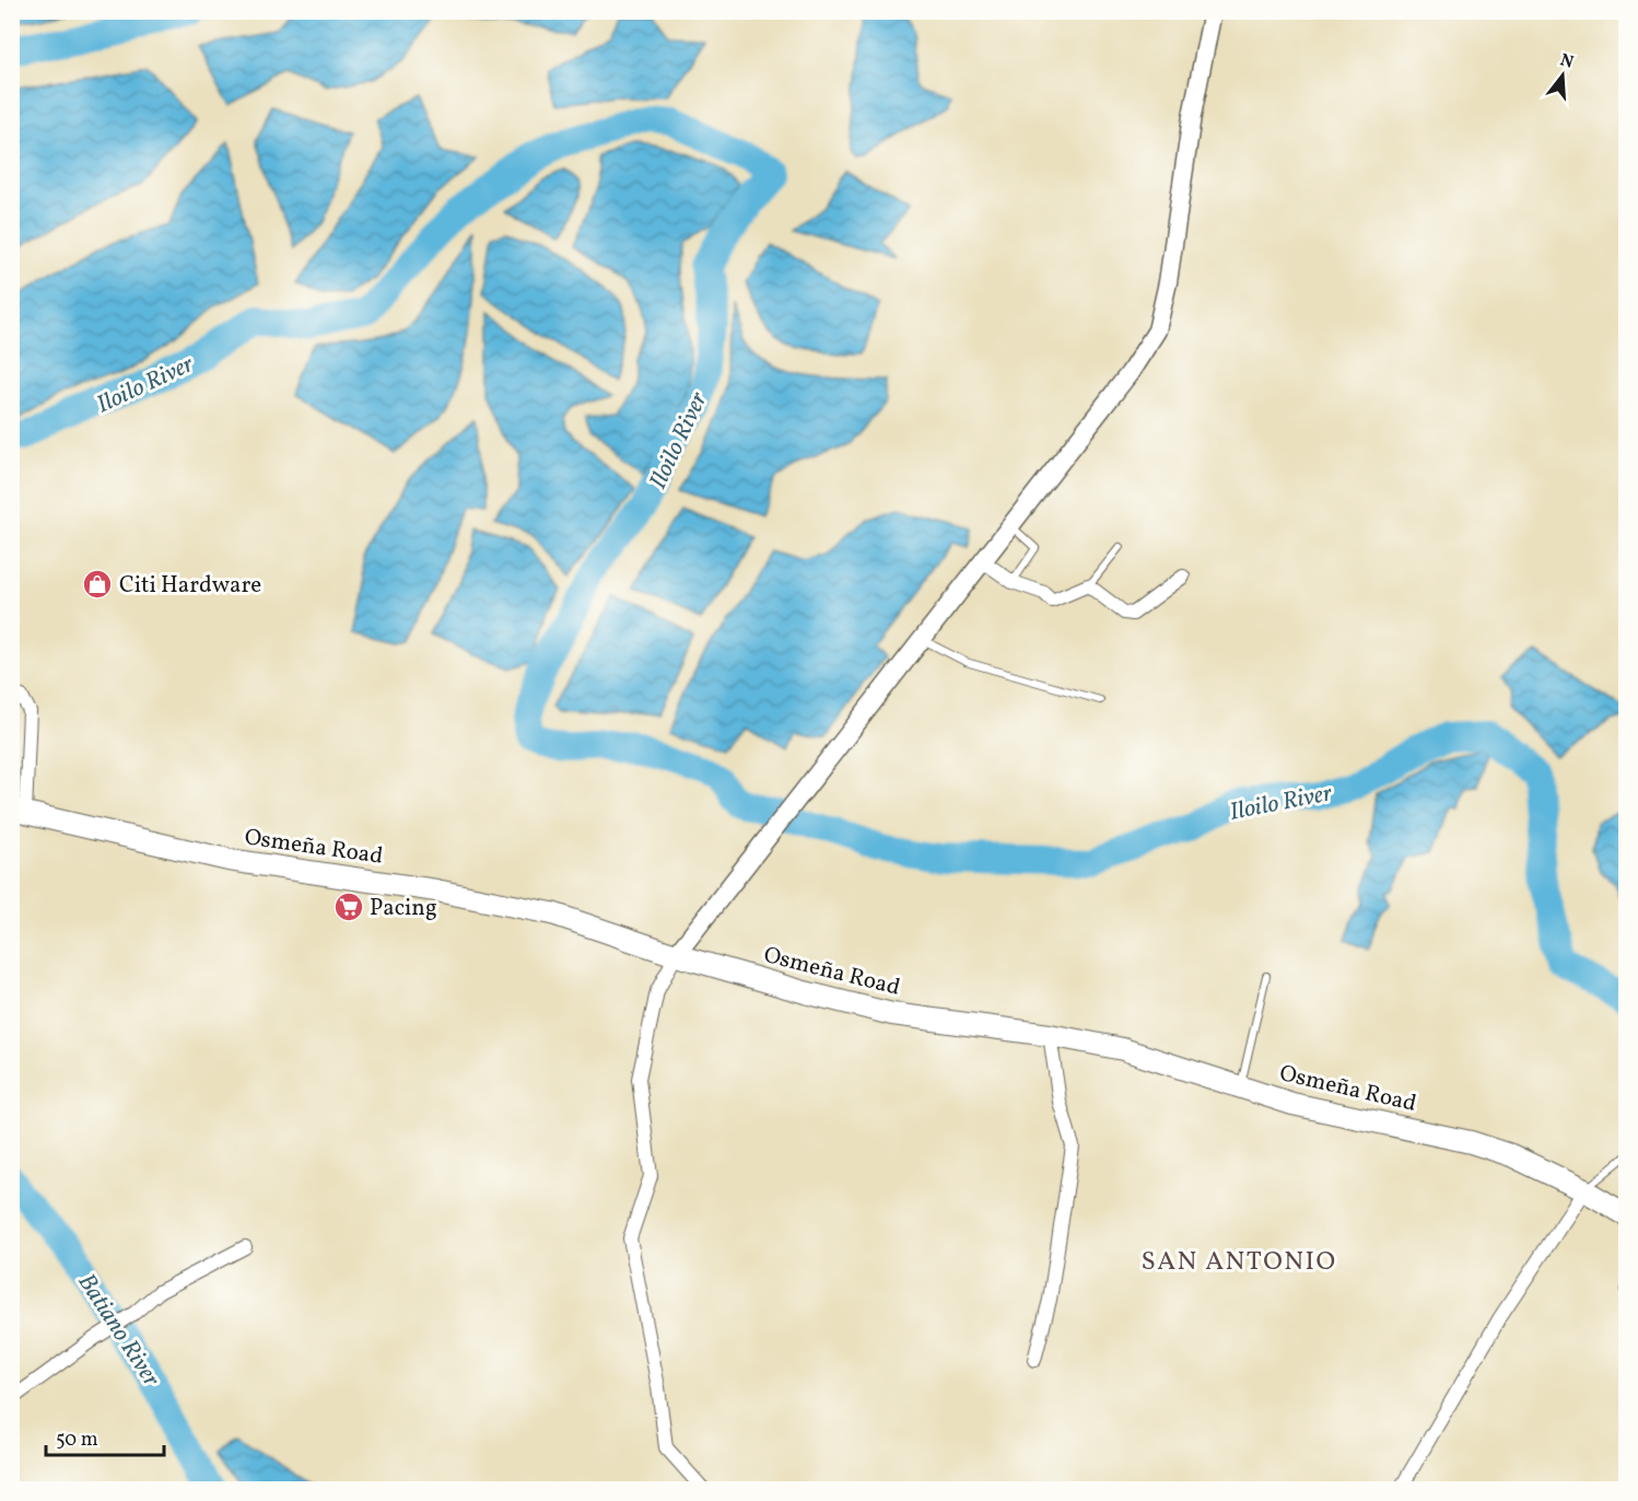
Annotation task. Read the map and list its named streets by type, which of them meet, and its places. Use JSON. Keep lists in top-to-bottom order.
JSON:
{
  "streets": {
    "main road": ["Osmeña Road"]
  },
  "districts": ["SAN ANTONIO"],
  "water": ["Iloilo River", "Batiano River"],
  "places": {
    "shop": ["Citi Hardware"],
    "supermarket": ["Pacing"]
  },
  "scale_bar": "50 m",
  "north": "top"
}
